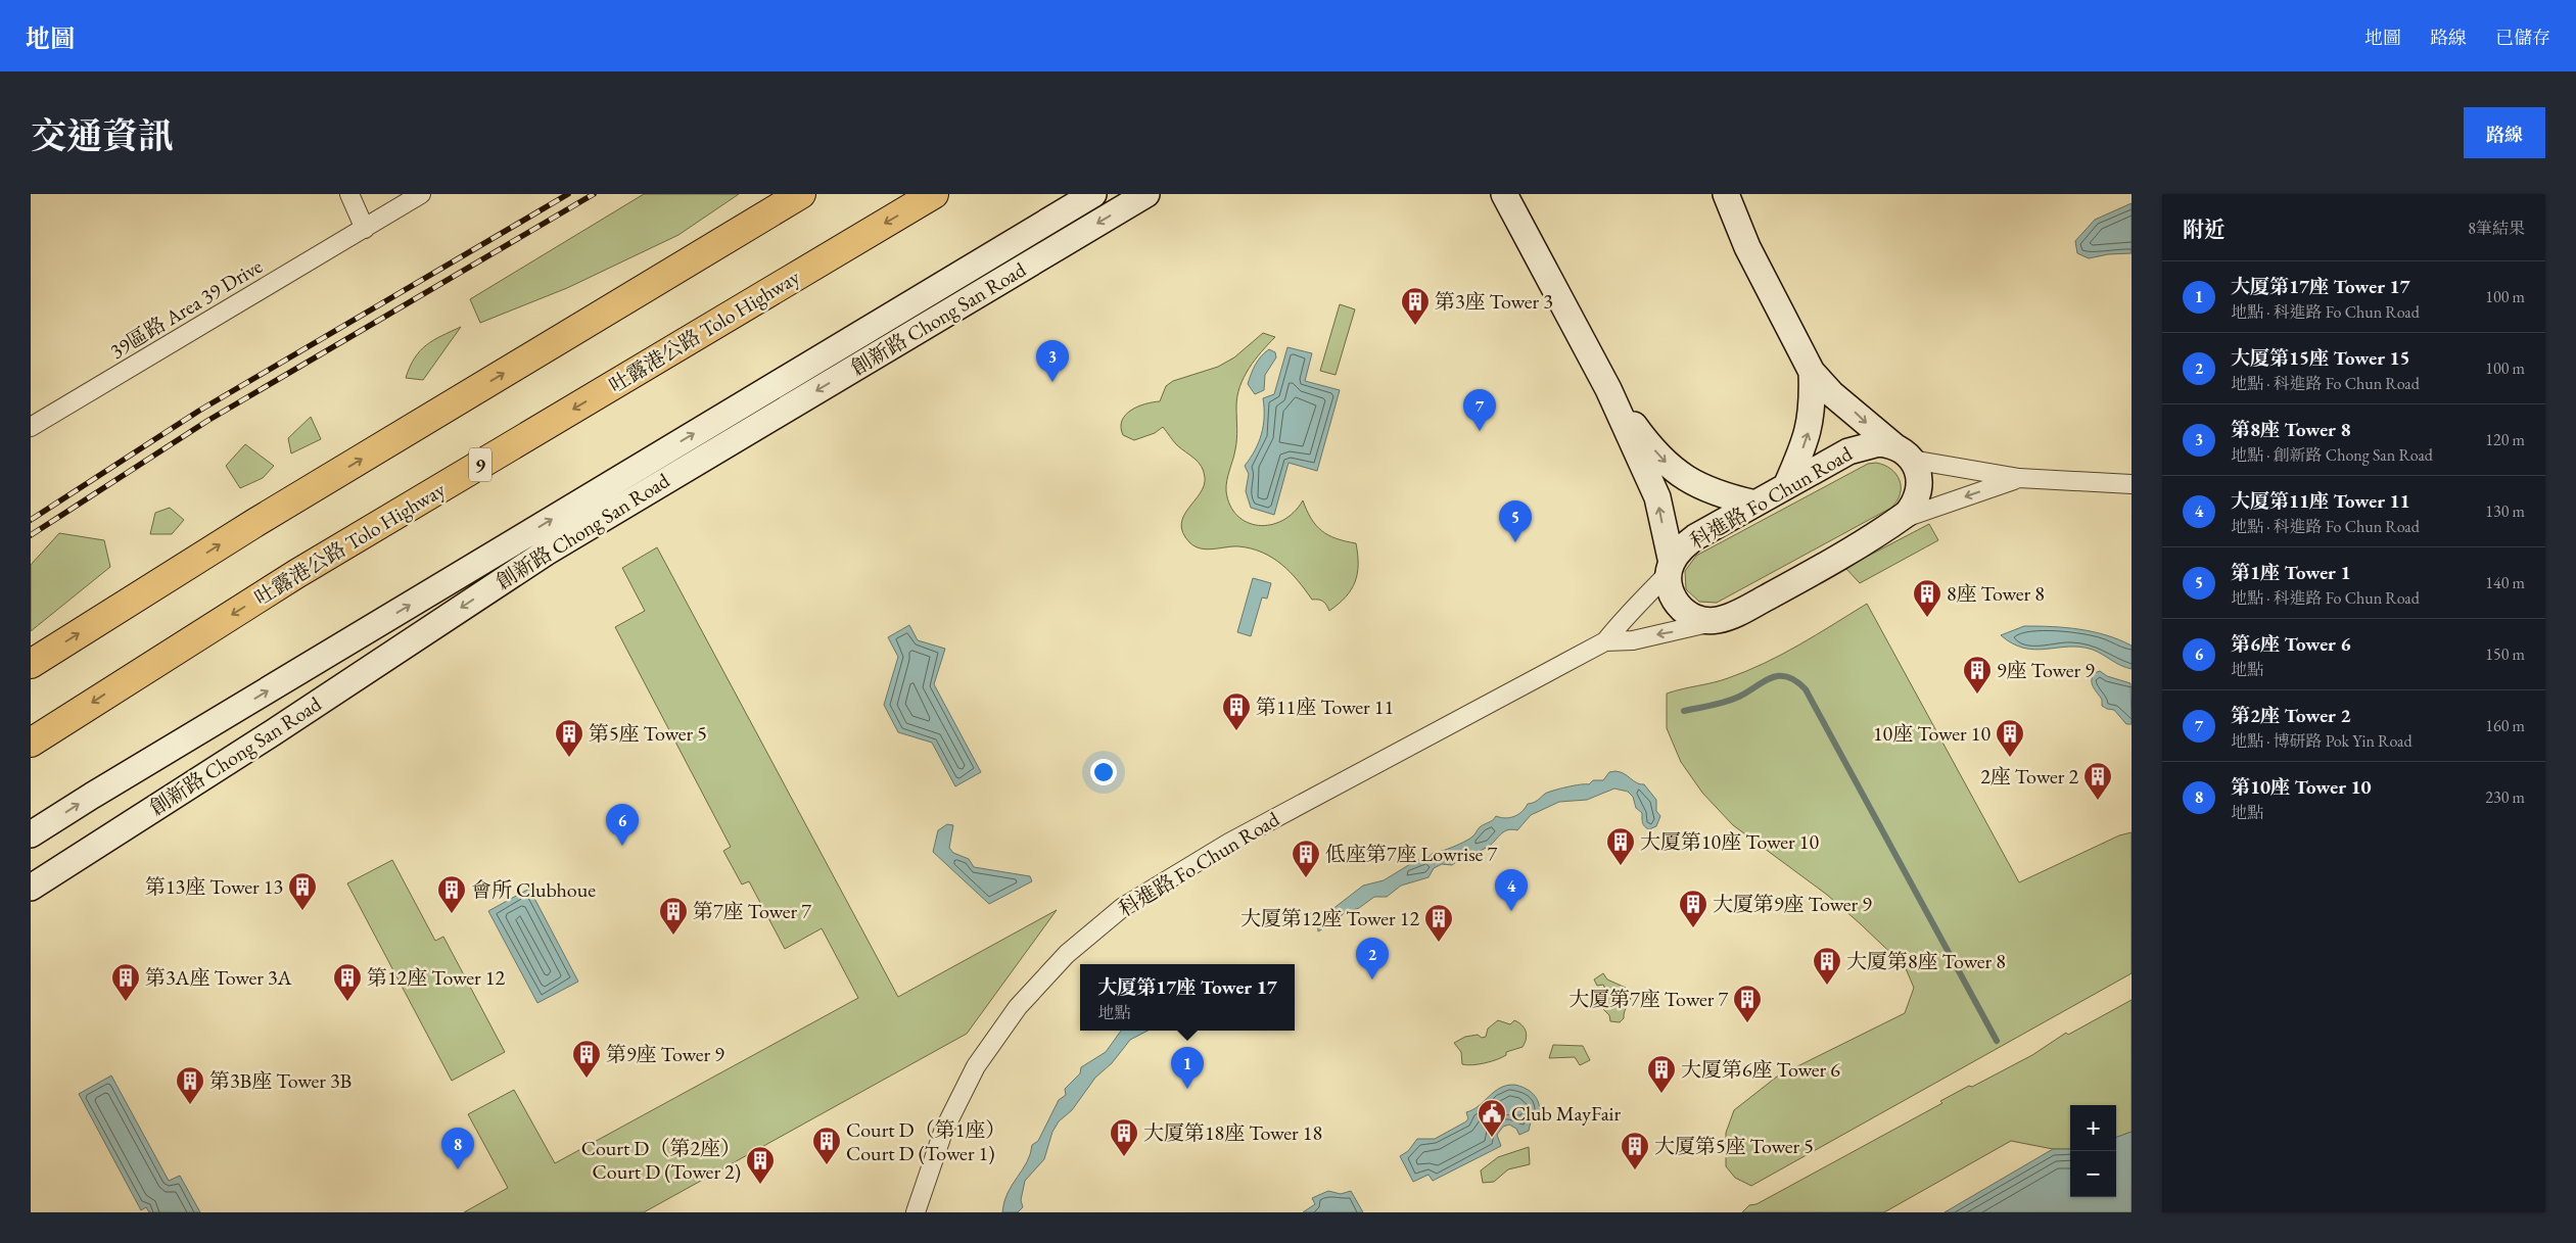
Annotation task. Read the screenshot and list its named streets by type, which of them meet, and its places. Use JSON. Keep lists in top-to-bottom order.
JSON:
{
  "streets": {
    "highway": ["吐露港公路 Tolo Highway", "9"],
    "main road": ["創新路 Chong San Road", "科進路 Fo Chun Road"],
    "street": ["39區路 Area 39 Drive"]
  },
  "places": {
    "building": [
      "第3座 Tower 3",
      "8座 Tower 8",
      "9座 Tower 9",
      "第11座 Tower 11",
      "第5座 Tower 5",
      "10座 Tower 10",
      "2座 Tower 2",
      "大厦第10座 Tower 10",
      "低座第7座 Lowrise 7",
      "第13座 Tower 13",
      "會所 Clubhoue",
      "大厦第9座 Tower 9",
      "第7座 Tower 7",
      "大厦第12座 Tower 12",
      "大厦第8座 Tower 8",
      "第3A座 Tower 3A",
      "第12座 Tower 12",
      "大厦第7座 Tower 7",
      "第9座 Tower 9",
      "大厦第6座 Tower 6",
      "第3B座 Tower 3B",
      "大厦第18座 Tower 18",
      "Court D（第1座） Court D (Tower 1)",
      "大厦第5座 Tower 5",
      "Court D（第2座） Court D (Tower 2)"
    ],
    "public building": ["Club MayFair"]
  },
  "page": {
    "header": "地圖",
    "nav": ["地圖", "路線", "已儲存"],
    "title": "交通資訊",
    "buttons": "路線",
    "heading": ["附近", "8筆結果"],
    "list": [
      {
        "mark": "1",
        "name": "大厦第17座 Tower 17",
        "note": "地點 · 科進路 Fo Chun Road",
        "value": "100 m"
      },
      {
        "mark": "2",
        "name": "大厦第15座 Tower 15",
        "note": "地點 · 科進路 Fo Chun Road",
        "value": "100 m"
      },
      {
        "mark": "3",
        "name": "第8座 Tower 8",
        "note": "地點 · 創新路 Chong San Road",
        "value": "120 m"
      },
      {
        "mark": "4",
        "name": "大厦第11座 Tower 11",
        "note": "地點 · 科進路 Fo Chun Road",
        "value": "130 m"
      },
      {
        "mark": "5",
        "name": "第1座 Tower 1",
        "note": "地點 · 科進路 Fo Chun Road",
        "value": "140 m"
      },
      {
        "mark": "6",
        "name": "第6座 Tower 6",
        "note": "地點",
        "value": "150 m"
      },
      {
        "mark": "7",
        "name": "第2座 Tower 2",
        "note": "地點 · 博研路 Pok Yin Road",
        "value": "160 m"
      },
      {
        "mark": "8",
        "name": "第10座 Tower 10",
        "note": "地點",
        "value": "230 m"
      }
    ],
    "pins": [
      "3",
      "7",
      "5",
      "6",
      "4",
      "2",
      "1",
      "8"
    ],
    "popup": ["大厦第17座 Tower 17", "地點"],
    "map_buttons": ["+", "−"]
  }
}
